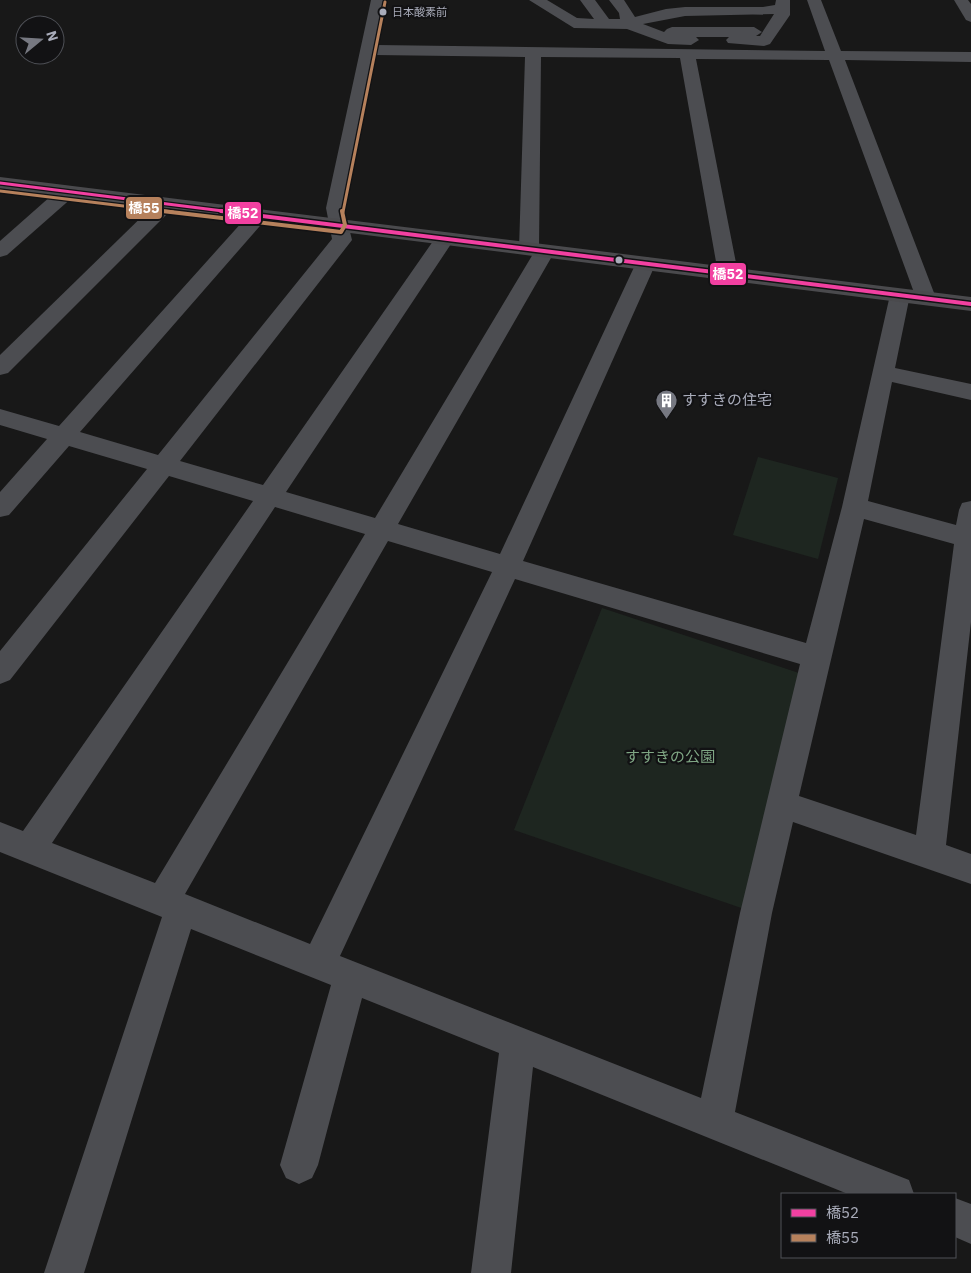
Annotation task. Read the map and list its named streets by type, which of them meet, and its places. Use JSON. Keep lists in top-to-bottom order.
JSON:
{
  "parks": ["すすきの公園"],
  "places": {
    "other": ["日本酸素前"],
    "building": ["すすきの住宅"]
  },
  "lines": ["transit line 橋55", "transit line 橋52"],
  "legend": ["橋52", "橋55"],
  "north": "right"
}
